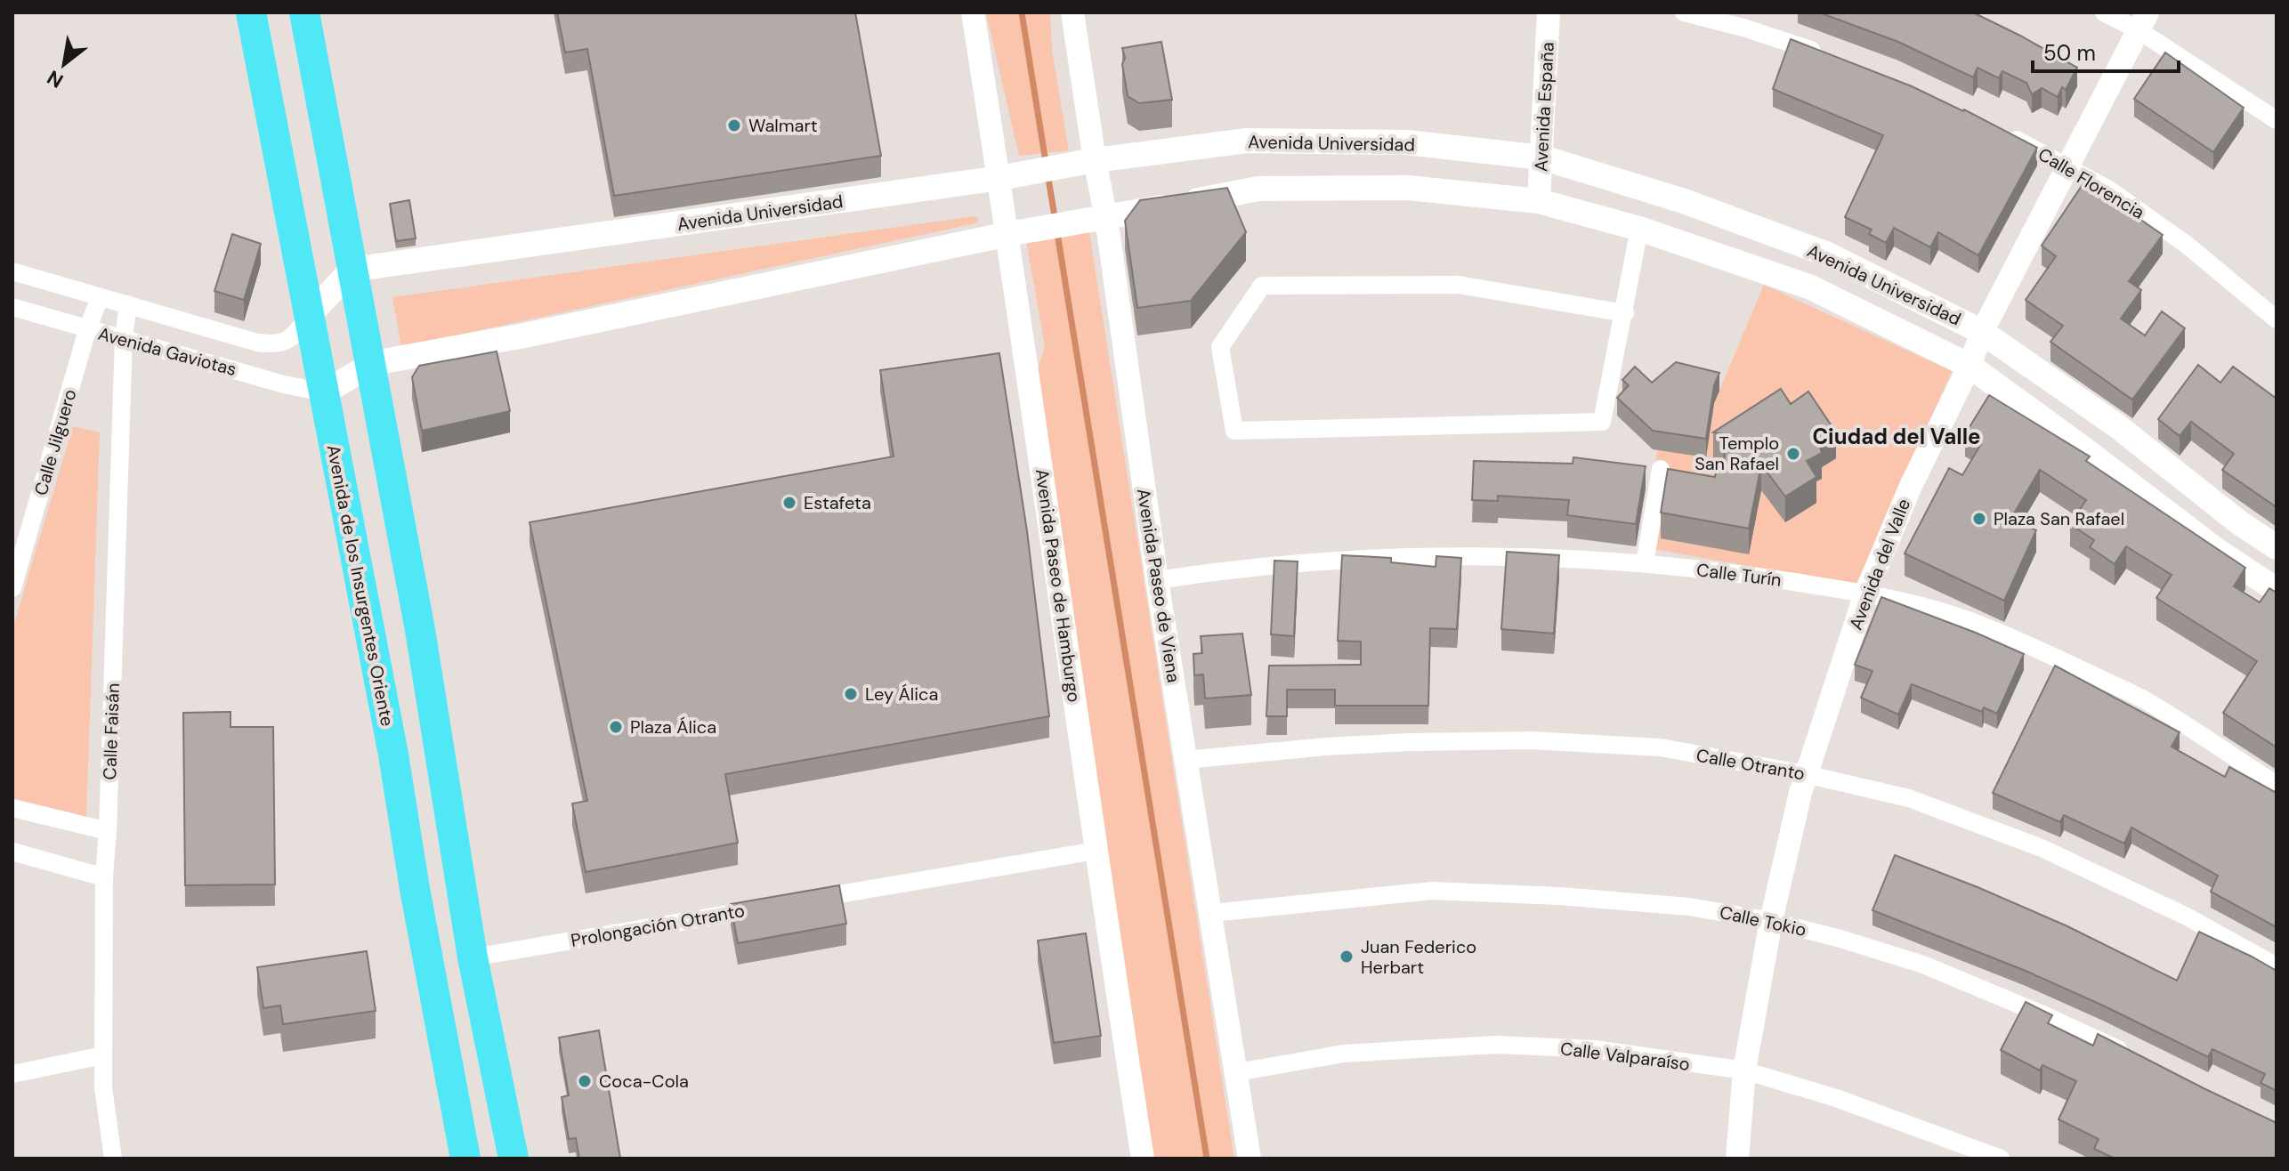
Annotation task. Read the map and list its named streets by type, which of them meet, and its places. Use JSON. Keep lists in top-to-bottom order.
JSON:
{
  "streets": {
    "highway": ["Avenida de los Insurgentes Oriente"],
    "main road": ["Avenida Universidad"],
    "street": [
      "Avenida España",
      "Calle Florencia",
      "Avenida Gaviotas",
      "Calle Jilguero",
      "Avenida del Valle",
      "Calle Turín",
      "Avenida Paseo de Hamburgo",
      "Avenida Paseo de Viena",
      "Calle Faisán",
      "Calle Otranto",
      "Calle Tokio",
      "Prolongación Otranto",
      "Calle Valparaíso"
    ]
  },
  "crossings": [
    ["Avenida España", "Avenida Universidad"],
    ["Avenida Universidad", "Avenida Gaviotas"],
    ["Avenida Universidad", "Avenida del Valle"],
    ["Avenida Universidad", "Avenida de los Insurgentes Oriente"],
    ["Avenida Universidad", "Avenida Paseo de Hamburgo"],
    ["Avenida Universidad", "Avenida Paseo de Viena"],
    ["Calle Florencia", "Avenida del Valle"],
    ["Avenida Gaviotas", "Calle Jilguero"],
    ["Avenida Gaviotas", "Avenida de los Insurgentes Oriente"],
    ["Avenida Gaviotas", "Calle Faisán"],
    ["Avenida del Valle", "Calle Turín"],
    ["Avenida del Valle", "Calle Otranto"],
    ["Avenida del Valle", "Calle Tokio"],
    ["Avenida del Valle", "Calle Valparaíso"],
    ["Calle Turín", "Avenida Paseo de Viena"],
    ["Avenida Paseo de Viena", "Calle Otranto"],
    ["Avenida Paseo de Viena", "Calle Tokio"],
    ["Avenida Paseo de Viena", "Calle Valparaíso"]
  ],
  "districts": ["Ciudad del Valle"],
  "places": [
    "Walmart",
    "Templo San Rafael",
    "Estafeta",
    "Plaza San Rafael",
    "Ley Álica",
    "Plaza Álica",
    "Juan Federico Herbart",
    "Coca-Cola"
  ],
  "scale_bar": "50 m",
  "north": "bottom left"
}
